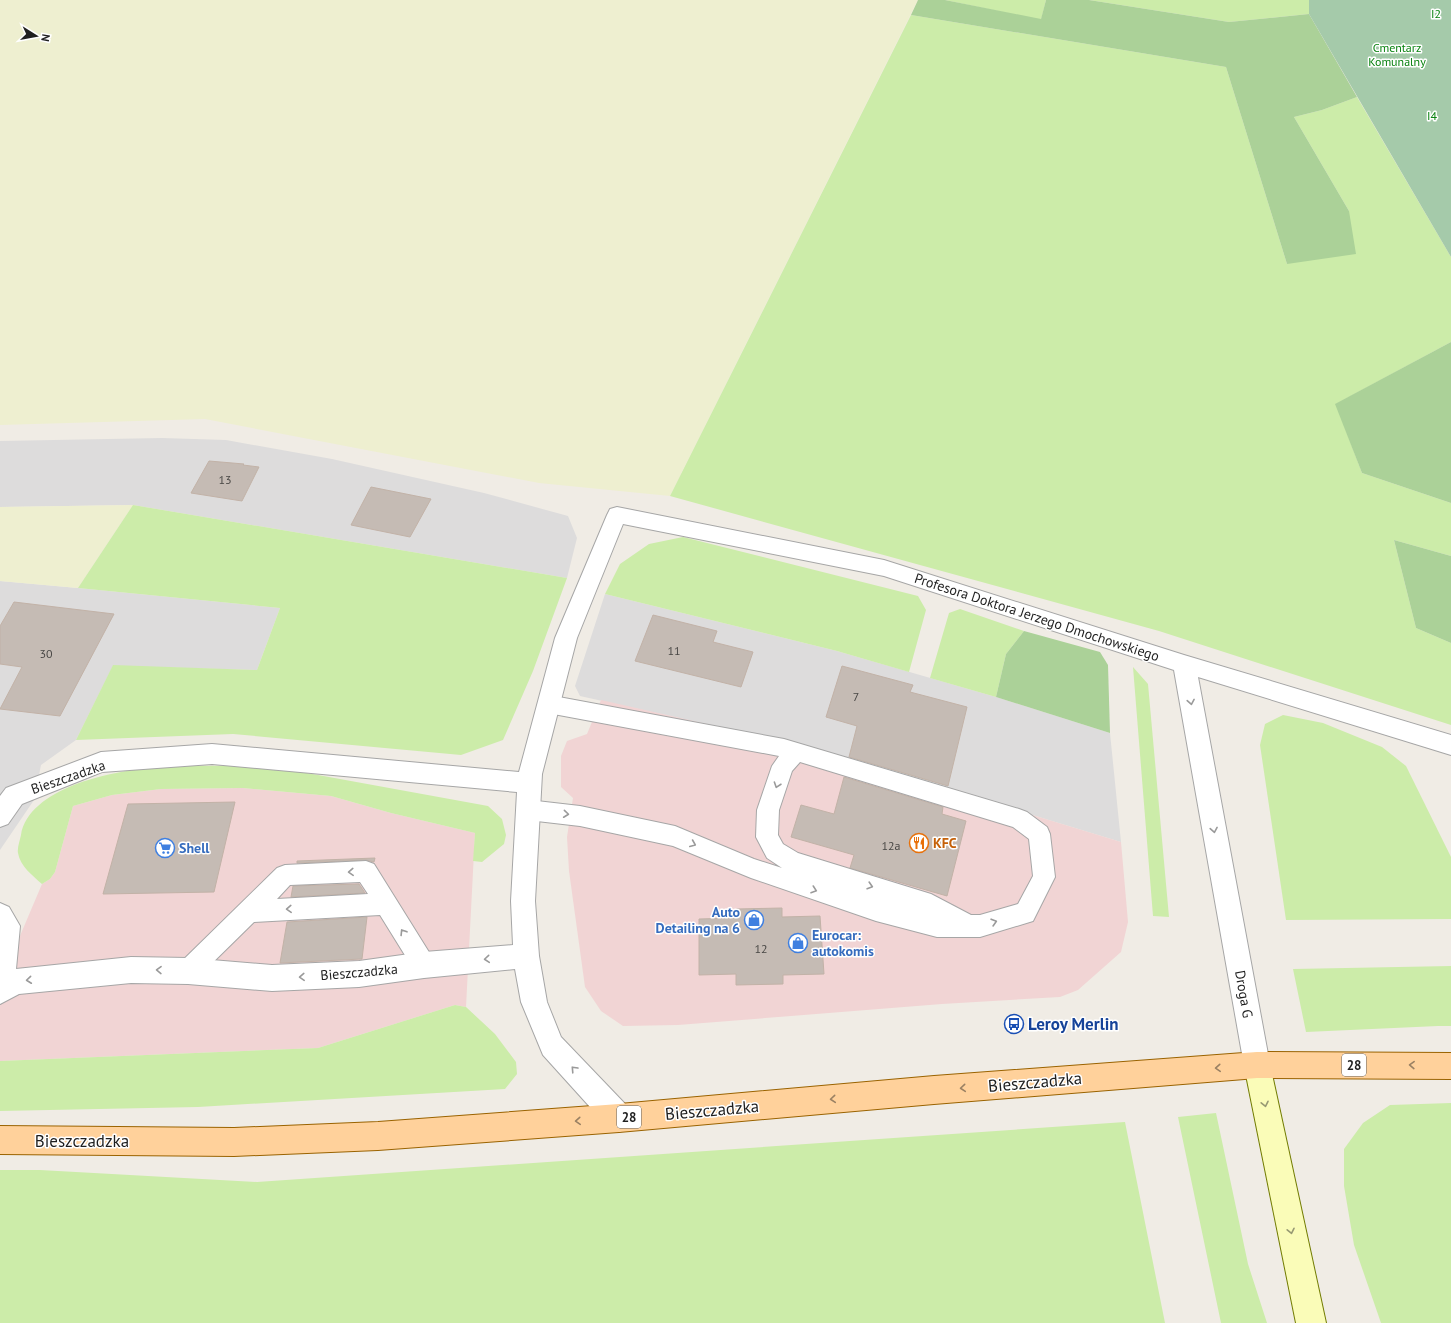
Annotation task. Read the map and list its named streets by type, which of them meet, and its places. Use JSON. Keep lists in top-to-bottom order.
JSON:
{
  "streets": {
    "main road": ["Bieszczadzka", "28"],
    "street": ["Profesora Doktora Jerzego Dmochowskiego", "Droga G"]
  },
  "crossings": [
    ["Profesora Doktora Jerzego Dmochowskiego", "Droga G"],
    ["Bieszczadzka", "Droga G"]
  ],
  "one_way": ["Bieszczadzka", "Droga G"],
  "parks": ["I2", "Cmentarz Komunalny", "I4"],
  "places": {
    "restaurant": ["KFC"],
    "supermarket": ["Shell"],
    "shop": ["Auto Detailing na 6", "Eurocar: autokomis"],
    "bus stop": ["Leroy Merlin"]
  },
  "house_numbers": [
    "13",
    "11",
    "30",
    "7",
    "12a",
    "12"
  ],
  "north": "right"
}
